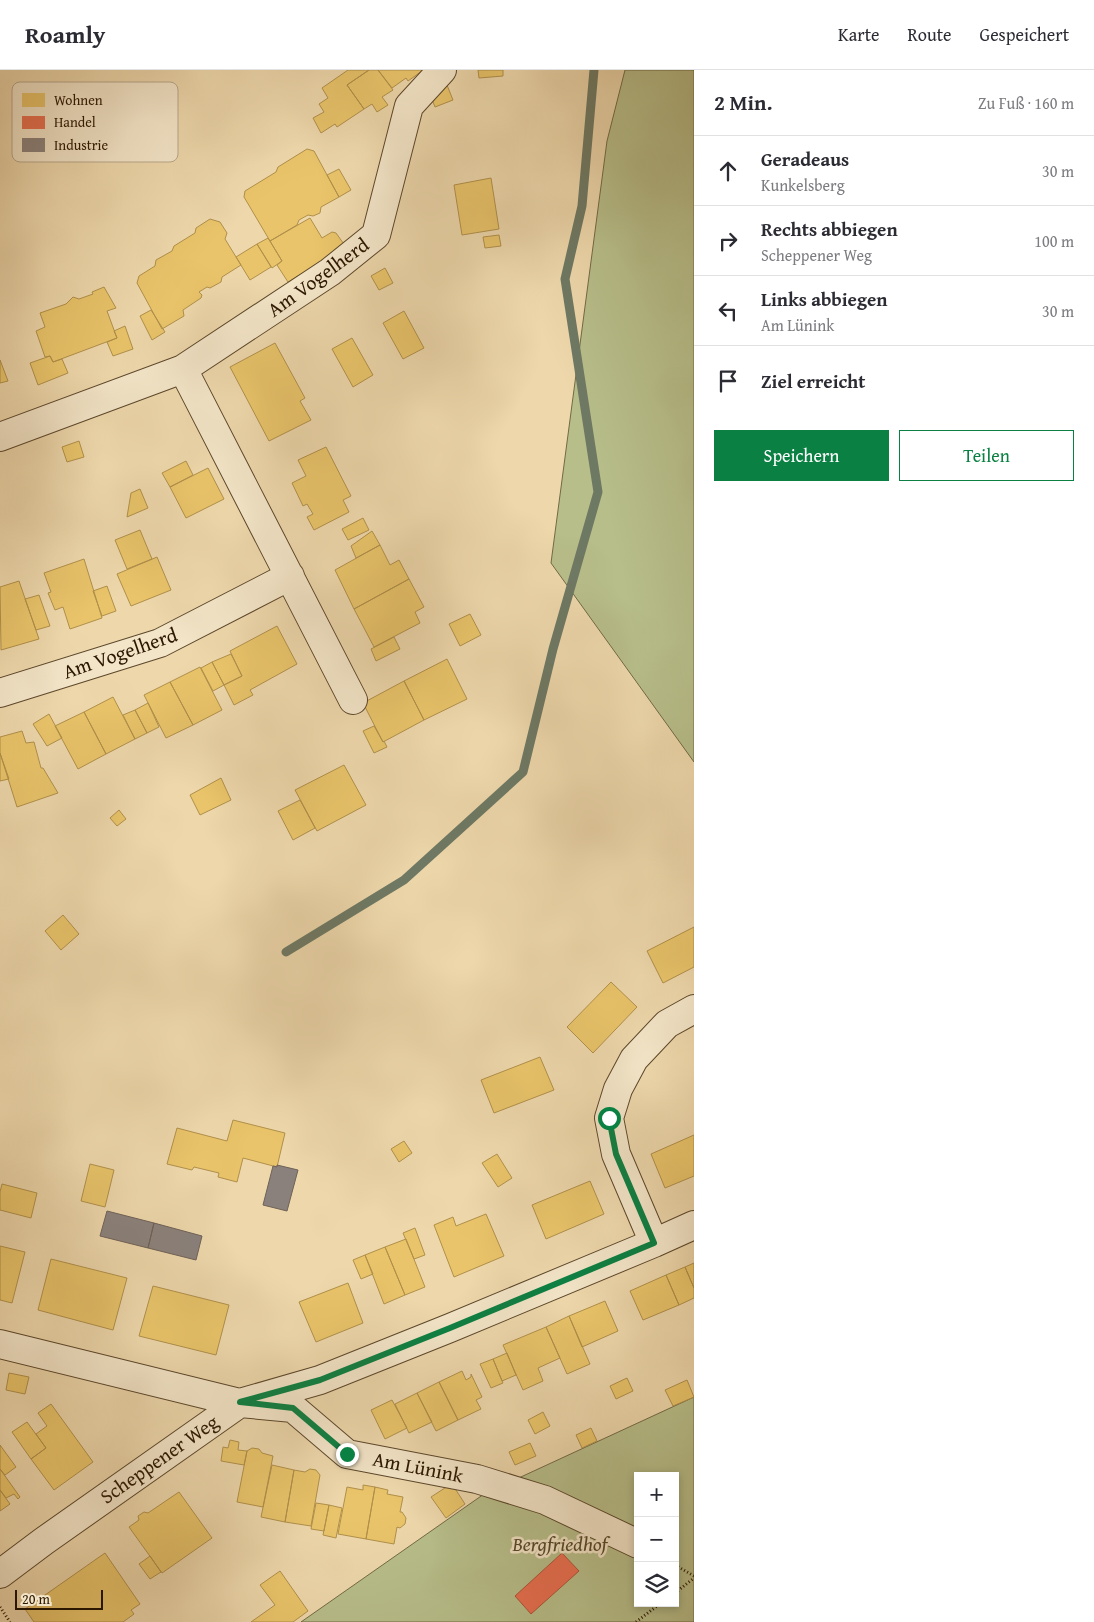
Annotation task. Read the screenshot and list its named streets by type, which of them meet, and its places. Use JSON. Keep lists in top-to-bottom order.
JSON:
{
  "streets": {
    "street": ["Am Vogelherd", "Scheppener Weg", "Am Lünink"]
  },
  "crossings": [
    ["Scheppener Weg", "Am Lünink"]
  ],
  "parks": ["Bergfriedhof"],
  "legend": ["Wohnen", "Handel", "Industrie"],
  "scale_bar": "20 m",
  "page": {
    "header": "Roamly",
    "nav": ["Karte", "Route", "Gespeichert"],
    "heading": ["2 Min.", "Zu Fuß · 160 m"],
    "list": [
      ["Geradeaus", "Kunkelsberg", "30 m"],
      ["Rechts abbiegen", "Scheppener Weg", "100 m"],
      ["Links abbiegen", "Am Lünink", "30 m"],
      "Ziel erreicht"
    ],
    "buttons": ["Speichern", "Teilen"],
    "map_buttons": ["+", "−"],
    "scale": "20 m"
  }
}
